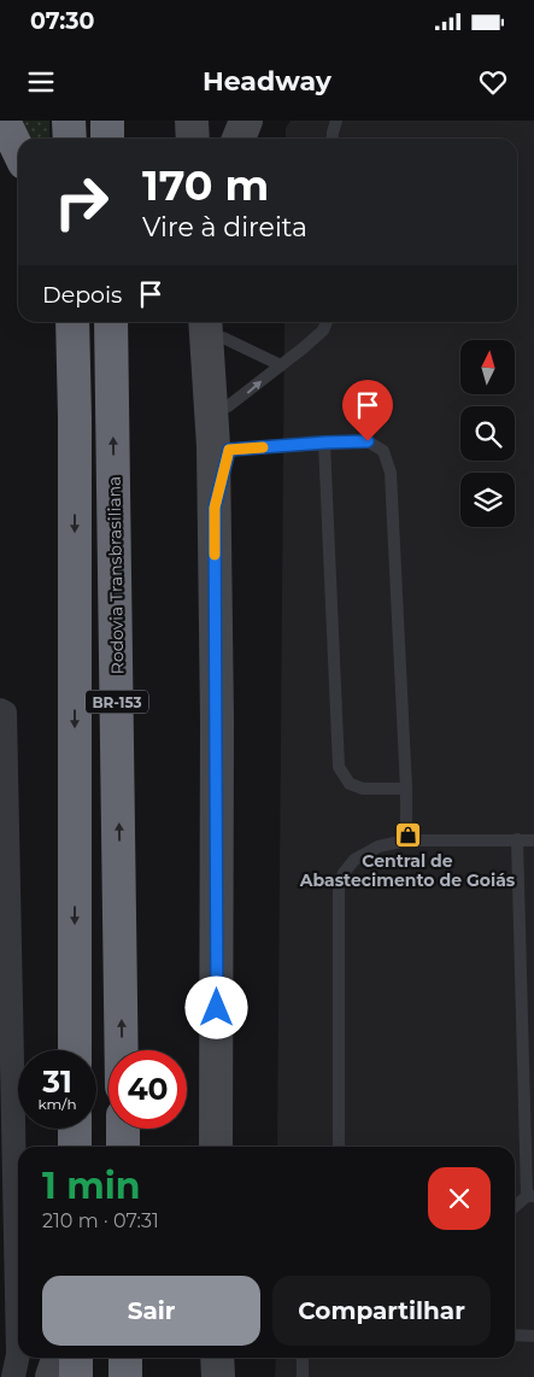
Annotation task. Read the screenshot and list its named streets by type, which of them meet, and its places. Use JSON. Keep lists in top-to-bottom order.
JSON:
{
  "streets": {
    "highway": ["Rodovia Transbrasiliana", "BR-153"]
  },
  "places": {
    "shop": ["Central de Abastecimento de Goiás"]
  },
  "north": "top",
  "page": {
    "status": "07:30",
    "header": "Headway",
    "turn": ["170 m", "Vire à direita"],
    "then": "Depois",
    "speed": "31 km/h",
    "limit": "40",
    "heading": ["1 min", "210 m · 07:31"],
    "buttons": ["Sair", "Compartilhar"]
  }
}
